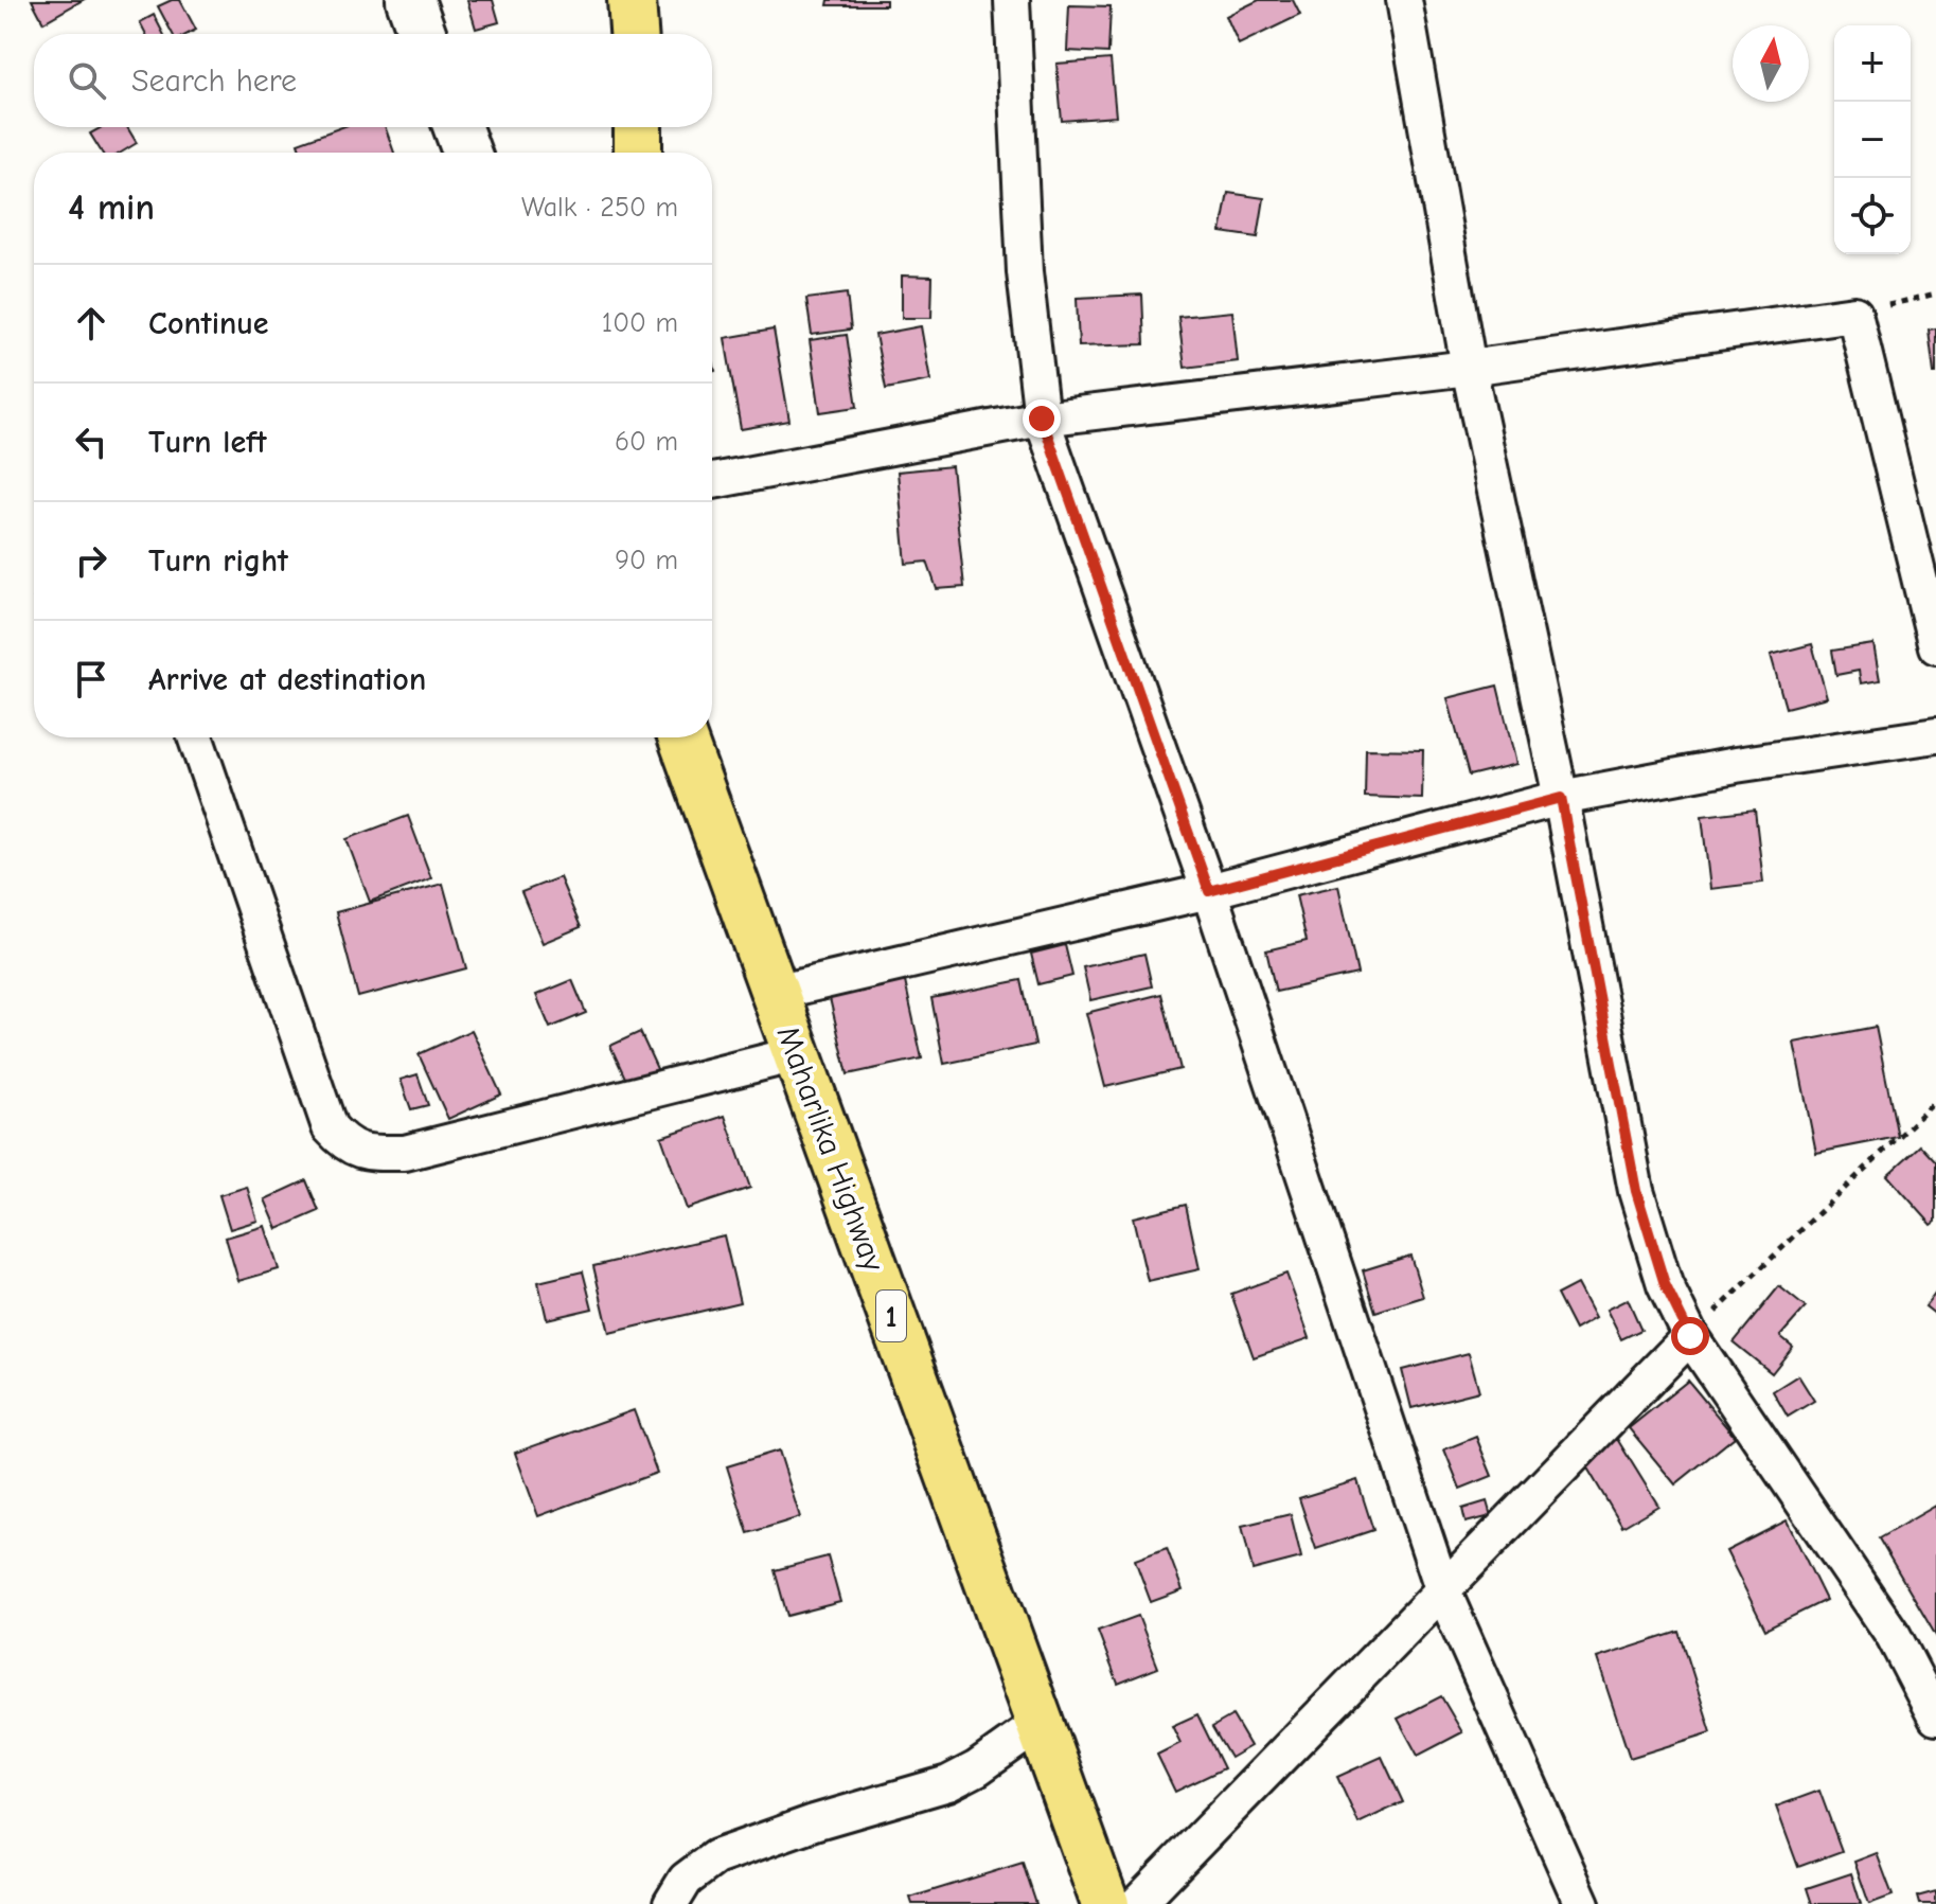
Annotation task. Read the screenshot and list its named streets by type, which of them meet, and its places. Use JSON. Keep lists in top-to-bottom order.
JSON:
{
  "streets": {
    "highway": ["Maharlika Highway", "1"]
  },
  "north": "top",
  "page": {
    "map_buttons": ["+", "−"],
    "search": "Search here",
    "heading": ["4 min", "Walk · 250 m"],
    "list": [
      ["Continue", "100 m"],
      ["Turn left", "60 m"],
      ["Turn right", "90 m"],
      "Arrive at destination"
    ]
  }
}
